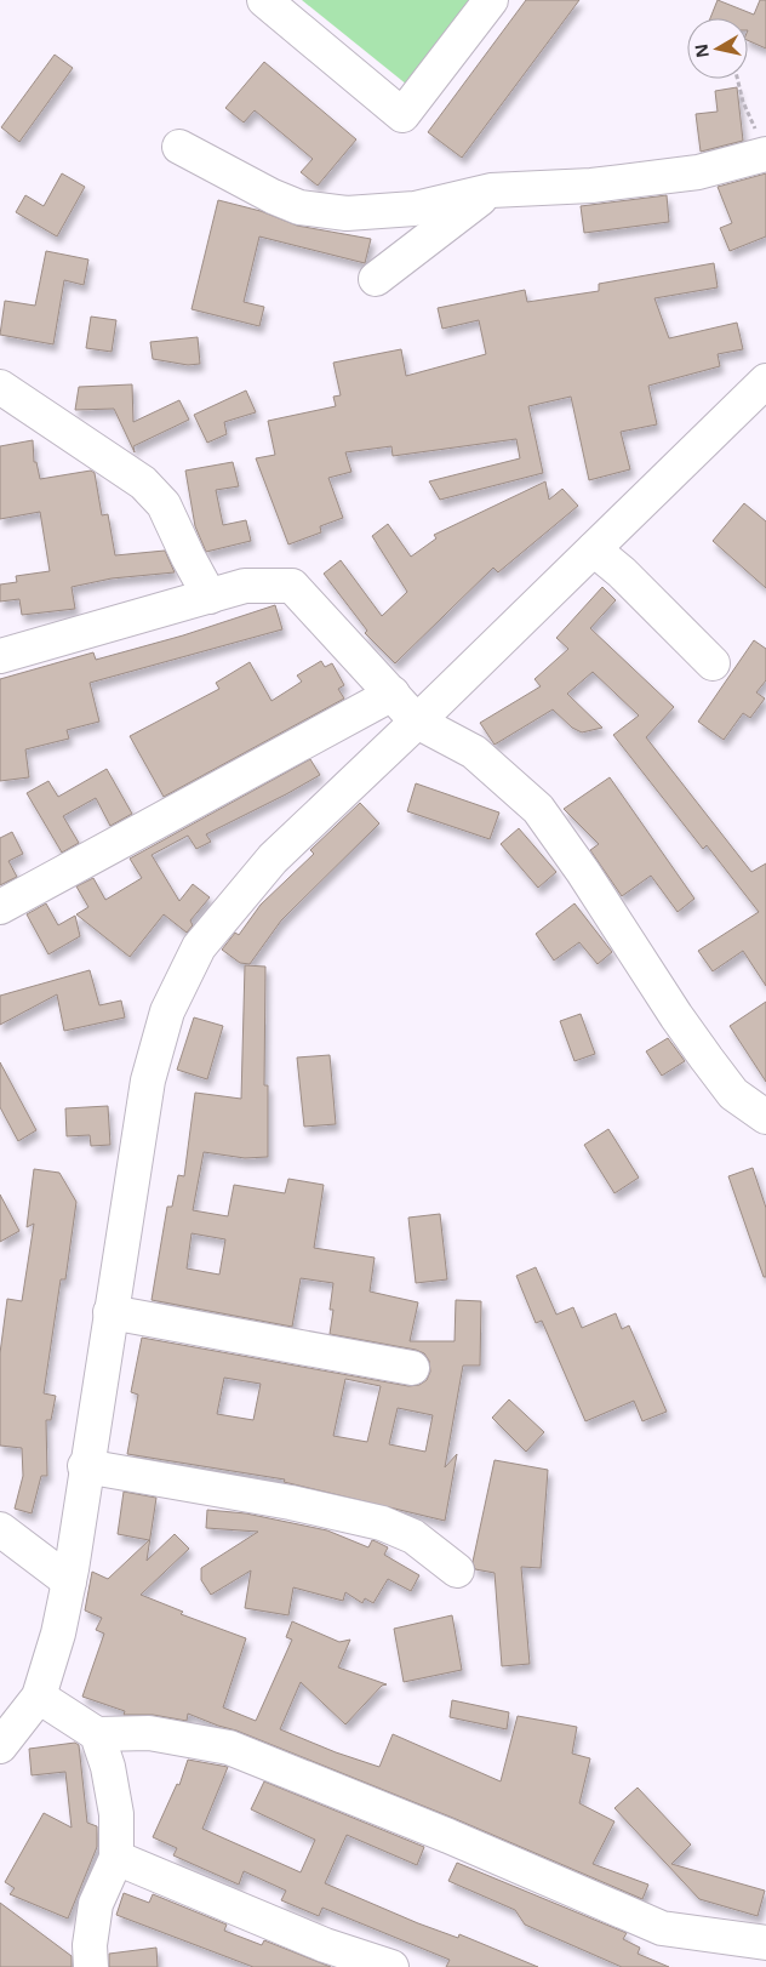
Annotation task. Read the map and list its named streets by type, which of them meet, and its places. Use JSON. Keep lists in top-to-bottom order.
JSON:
{
  "north": "left"
}
